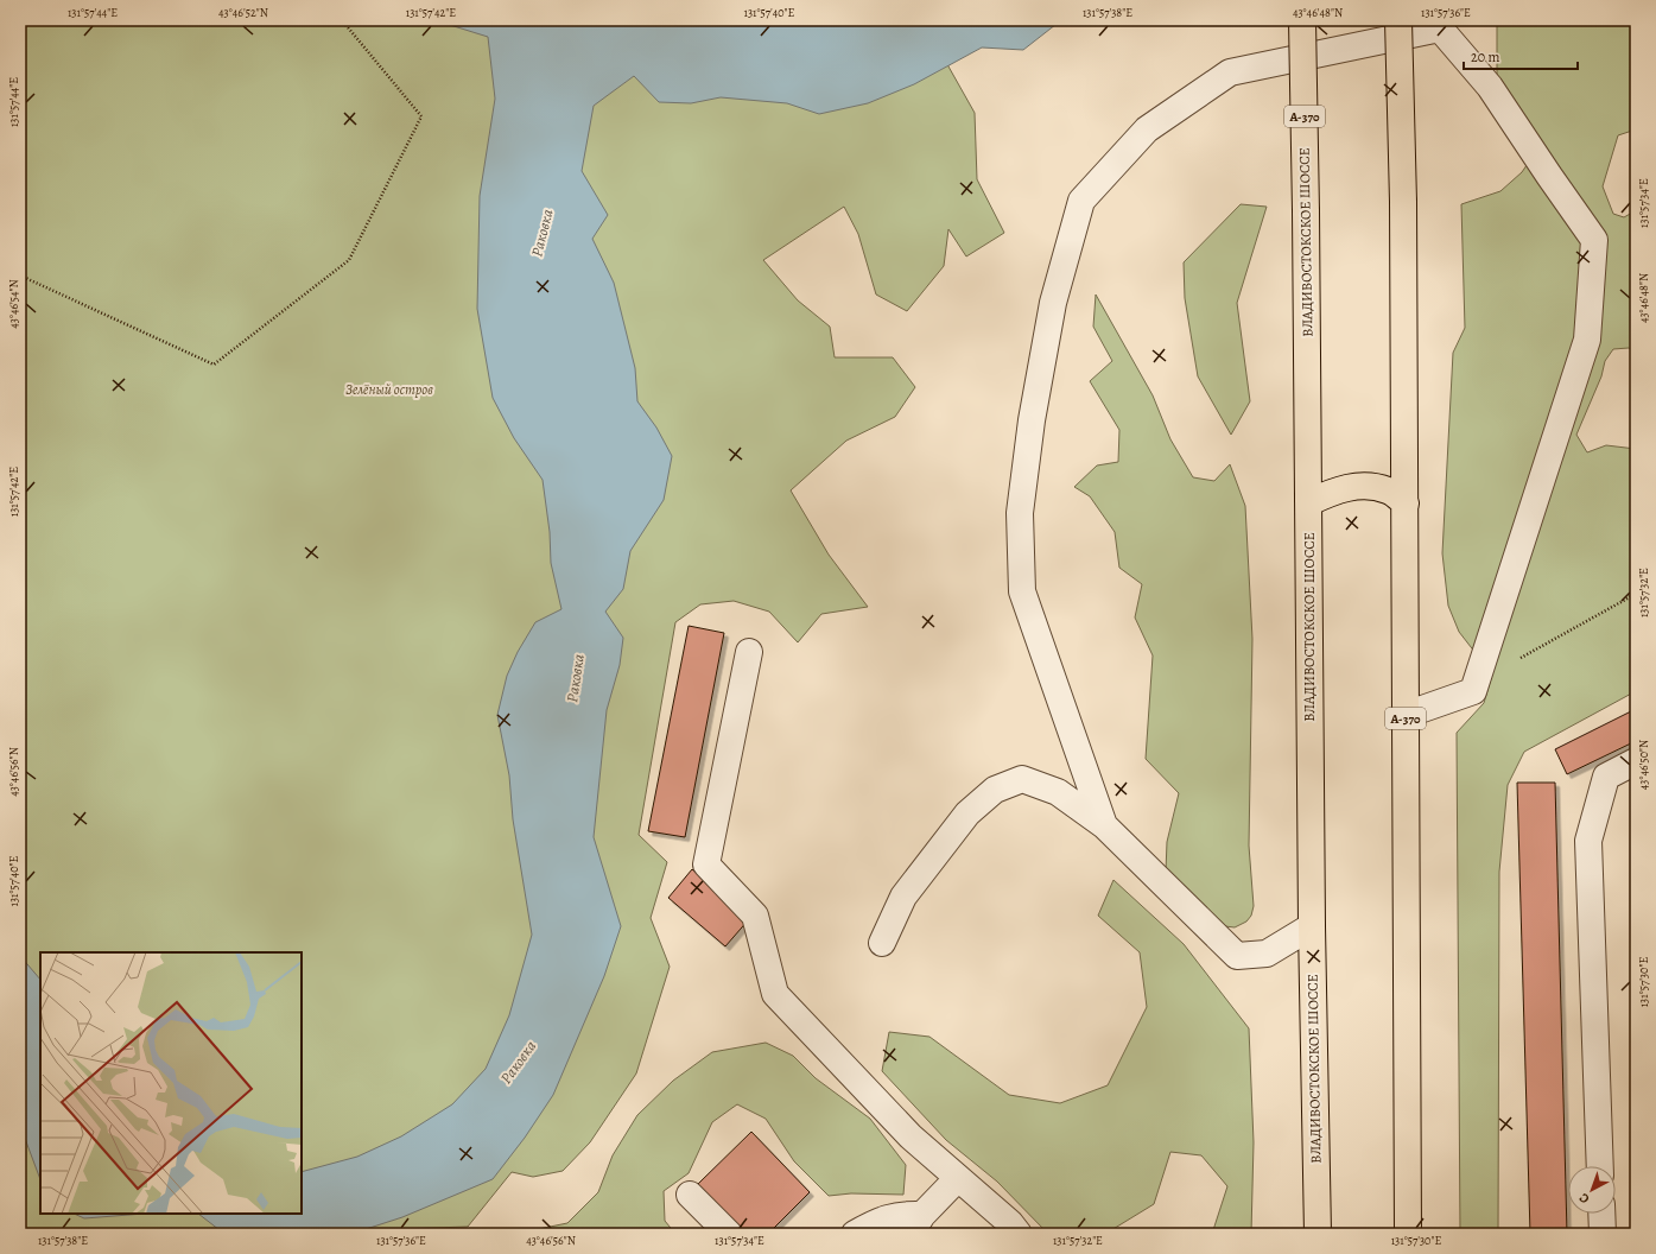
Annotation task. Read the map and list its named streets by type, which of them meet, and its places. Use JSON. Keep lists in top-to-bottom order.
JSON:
{
  "streets": {
    "highway": ["А-370", "ВЛАДИВОСТОКСКОЕ ШОССЕ"]
  },
  "water": ["Раковка"],
  "parks": ["Зелёный остров"],
  "scale_bar": "20 m",
  "north": "bottom left",
  "coordinates": [
    "131°57'44\"E",
    "43°46'52\"N",
    "131°57'42\"E",
    "131°57'40\"E",
    "131°57'38\"E",
    "43°46'48\"N",
    "131°57'36\"E",
    "131°57'34\"E",
    "43°46'54\"N",
    "131°57'32\"E",
    "43°46'50\"N",
    "43°46'56\"N",
    "131°57'30\"E"
  ]
}
